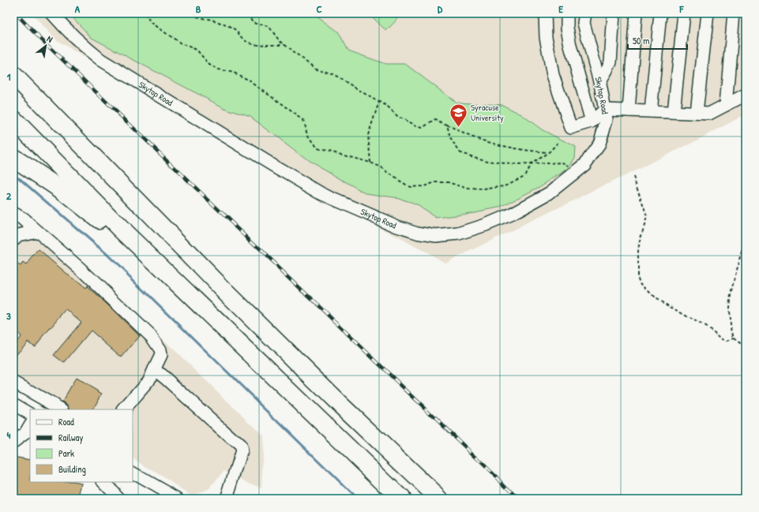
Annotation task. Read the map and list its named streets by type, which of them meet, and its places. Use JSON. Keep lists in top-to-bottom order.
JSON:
{
  "streets": {
    "street": ["Skytop Road"]
  },
  "places": {
    "school or university": ["Syracuse University"]
  },
  "legend": [
    "Road",
    "Railway",
    "Park",
    "Building"
  ],
  "scale_bar": "50 m",
  "north": "top right",
  "grid": {
    "columns": [
      "A",
      "B",
      "C",
      "D",
      "E",
      "F"
    ],
    "rows": [
      "1",
      "2",
      "3",
      "4"
    ]
  }
}
